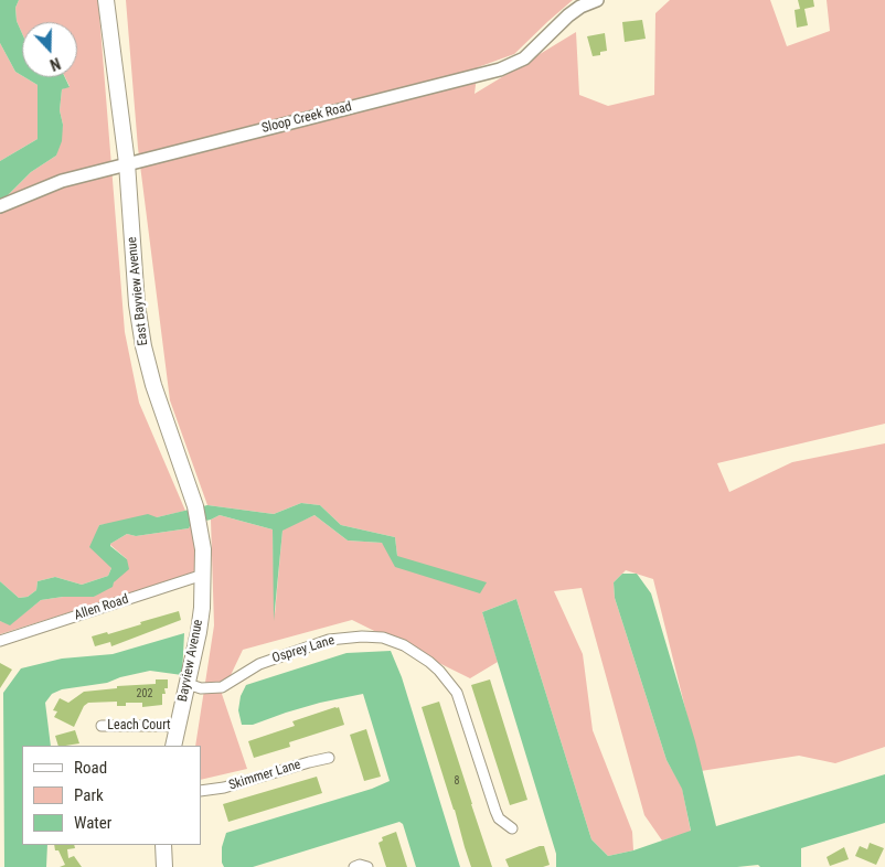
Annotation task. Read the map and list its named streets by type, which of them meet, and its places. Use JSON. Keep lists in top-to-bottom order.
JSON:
{
  "streets": {
    "main road": ["East Bayview Avenue", "Bayview Avenue"],
    "street": [
      "Sloop Creek Road",
      "Allen Road",
      "Osprey Lane",
      "Leach Court",
      "Skimmer Lane"
    ]
  },
  "crossings": [
    ["Sloop Creek Road", "East Bayview Avenue"],
    ["East Bayview Avenue", "Allen Road"],
    ["East Bayview Avenue", "Bayview Avenue"],
    ["Allen Road", "Bayview Avenue"],
    ["Osprey Lane", "Bayview Avenue"],
    ["Bayview Avenue", "Leach Court"]
  ],
  "house_numbers": ["202", "8"],
  "legend": ["Road", "Park", "Water"],
  "north": "bottom"
}
